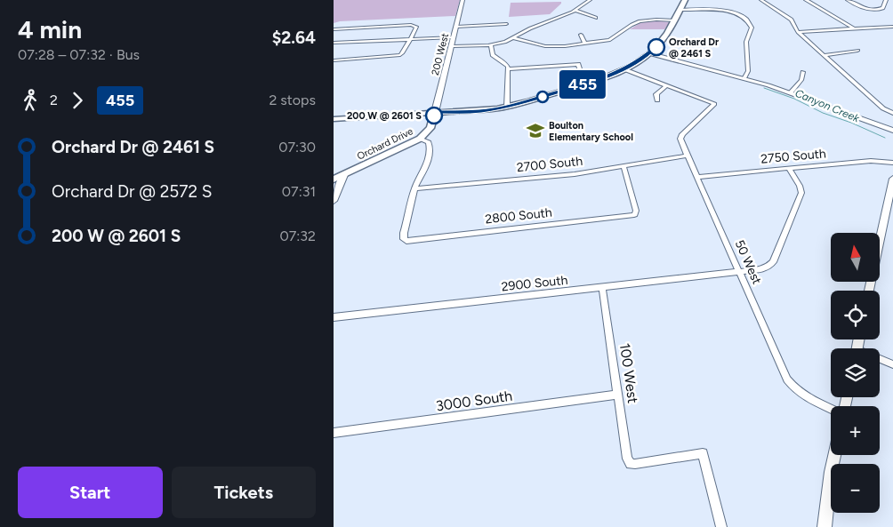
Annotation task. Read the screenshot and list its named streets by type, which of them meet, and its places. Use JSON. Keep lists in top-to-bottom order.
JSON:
{
  "streets": {
    "main road": ["Orchard Drive"],
    "street": [
      "200 West",
      "2750 South",
      "2700 South",
      "2800 South",
      "50 West",
      "2900 South",
      "100 West",
      "3000 South"
    ]
  },
  "crossings": [
    ["200 West", "Orchard Drive"],
    ["2750 South", "50 West"],
    ["2750 South", "2900 South"],
    ["2700 South", "2800 South"],
    ["2700 South", "50 West"],
    ["50 West", "2900 South"],
    ["2900 South", "100 West"],
    ["100 West", "3000 South"]
  ],
  "water": ["Canyon Creek"],
  "places": {
    "other": ["Orchard Dr @ 2461 S", "200 W @ 2601 S"],
    "school or university": ["Boulton Elementary School"]
  },
  "lines": ["bus line 455"],
  "north": "top",
  "page": {
    "heading": ["4 min", "07:28 – 07:32 · Bus", "$2.64"],
    "on_map": "455",
    "legs": ["2", "455", "2 stops"],
    "list": [
      {
        "name": "Orchard Dr @ 2461 S",
        "value": "07:30"
      },
      {
        "name": "Orchard Dr @ 2572 S",
        "value": "07:31"
      },
      {
        "name": "200 W @ 2601 S",
        "value": "07:32"
      }
    ],
    "map_buttons": ["+", "−"],
    "buttons": ["Start", "Tickets"]
  }
}
